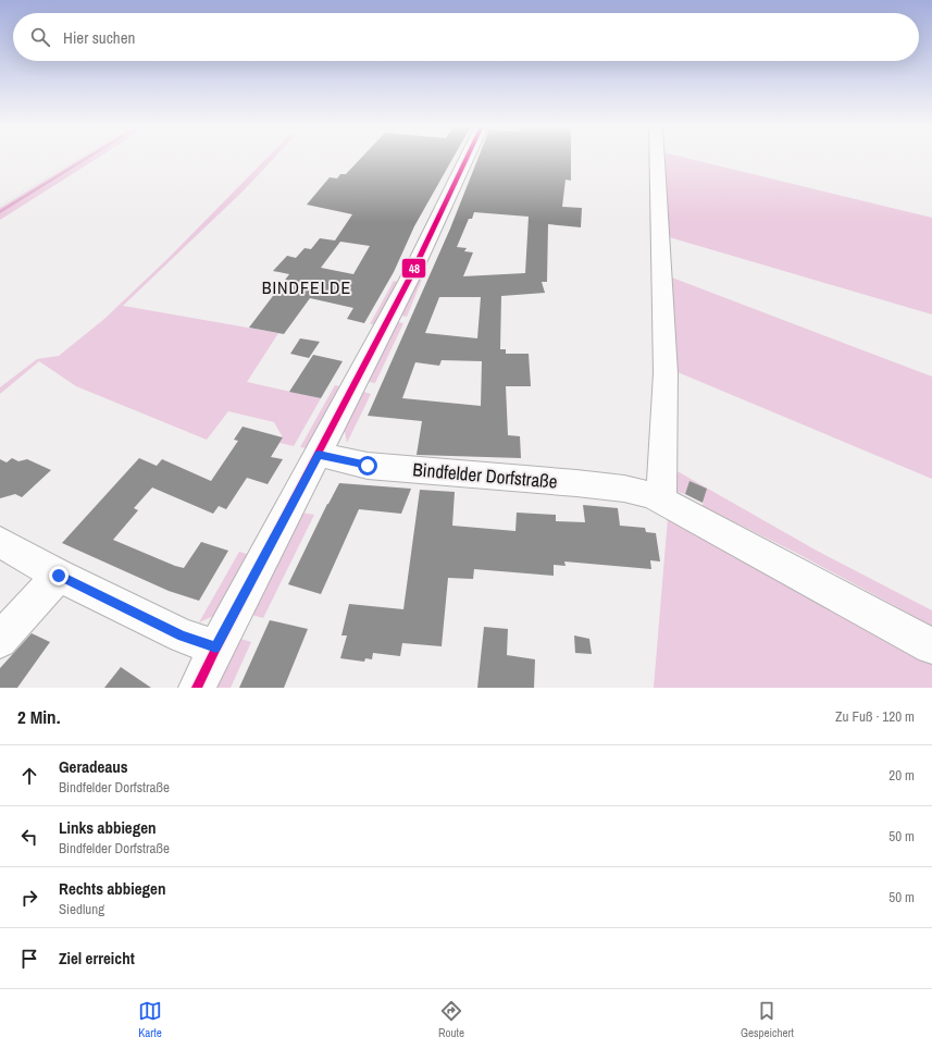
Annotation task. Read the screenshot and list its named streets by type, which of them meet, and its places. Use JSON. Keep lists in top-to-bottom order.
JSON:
{
  "streets": {
    "street": ["Bindfelder Dorfstraße"]
  },
  "districts": ["BINDFELDE"],
  "lines": ["transit line 48"],
  "page": {
    "search": "Hier suchen",
    "heading": ["2 Min.", "Zu Fuß · 120 m"],
    "list": [
      ["Geradeaus", "Bindfelder Dorfstraße", "20 m"],
      ["Links abbiegen", "Bindfelder Dorfstraße", "50 m"],
      ["Rechts abbiegen", "Siedlung", "50 m"],
      "Ziel erreicht"
    ],
    "nav": ["Karte", "Route", "Gespeichert"]
  }
}
